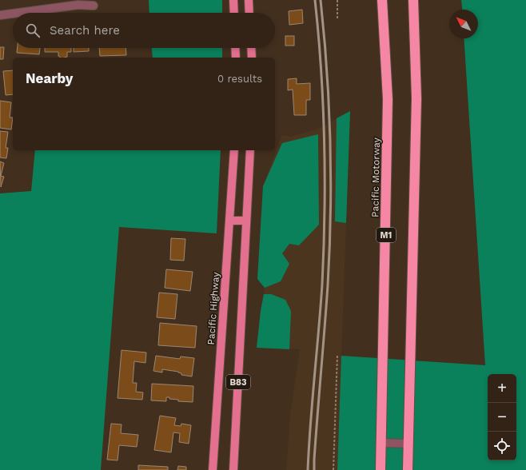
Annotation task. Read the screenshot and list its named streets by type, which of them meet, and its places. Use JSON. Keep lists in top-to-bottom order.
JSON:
{
  "streets": {
    "highway": ["Pacific Motorway", "M1"],
    "main road": ["Pacific Highway", "B83"]
  },
  "north": "top left",
  "page": {
    "search": "Search here",
    "heading": ["Nearby", "0 results"],
    "map_buttons": ["+", "−"]
  }
}
